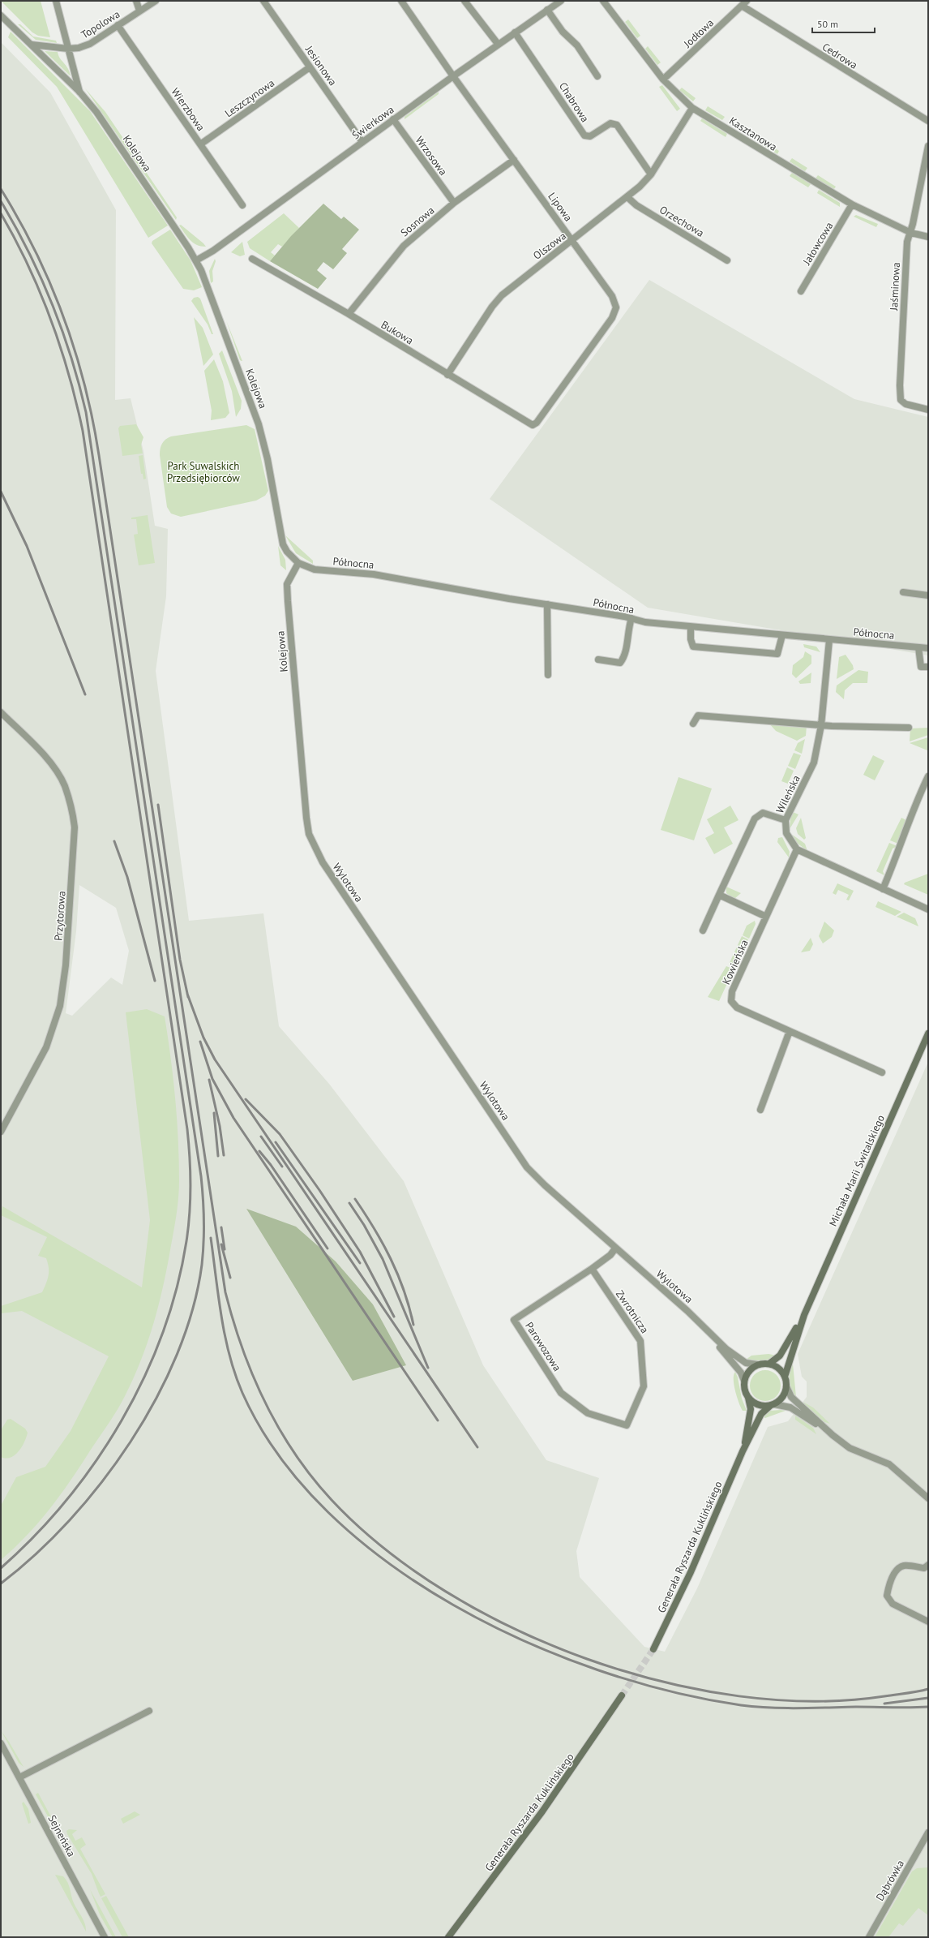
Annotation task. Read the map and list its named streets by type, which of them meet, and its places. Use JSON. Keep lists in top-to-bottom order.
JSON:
{
  "streets": {
    "main road": ["Michała Marii Świtalskiego", "Generała Ryszarda Kuklińskiego"],
    "street": [
      "Topolowa",
      "Jodłowa",
      "Cedrowa",
      "Jesionowa",
      "Leszczynowa",
      "Chabrowa",
      "Wierzbowa",
      "Świerkowa",
      "Kasztanowa",
      "Kolejowa",
      "Wrzosowa",
      "Lipowa",
      "Sosnowa",
      "Orzechowa",
      "Jałowcowa",
      "Olszowa",
      "Jaśminowa",
      "Bukowa",
      "Północna",
      "Wileńska",
      "Wylotowa",
      "Przytorowa",
      "Kowieńska",
      "Zwrotnicza",
      "Parowozowa",
      "Sejneńska",
      "Dąbrówka"
    ]
  },
  "crossings": [
    ["Topolowa", "Wierzbowa"],
    ["Topolowa", "Kolejowa"],
    ["Jodłowa", "Cedrowa"],
    ["Jodłowa", "Kasztanowa"],
    ["Jesionowa", "Leszczynowa"],
    ["Jesionowa", "Świerkowa"],
    ["Leszczynowa", "Wierzbowa"],
    ["Chabrowa", "Świerkowa"],
    ["Chabrowa", "Olszowa"],
    ["Świerkowa", "Kolejowa"],
    ["Świerkowa", "Wrzosowa"],
    ["Świerkowa", "Lipowa"],
    ["Kasztanowa", "Jałowcowa"],
    ["Kasztanowa", "Olszowa"],
    ["Kasztanowa", "Jaśminowa"],
    ["Kolejowa", "Północna"],
    ["Kolejowa", "Wylotowa"],
    ["Wrzosowa", "Sosnowa"],
    ["Lipowa", "Sosnowa"],
    ["Lipowa", "Olszowa"],
    ["Lipowa", "Bukowa"],
    ["Sosnowa", "Bukowa"],
    ["Orzechowa", "Olszowa"],
    ["Olszowa", "Bukowa"],
    ["Północna", "Wileńska"],
    ["Wileńska", "Kowieńska"],
    ["Wylotowa", "Michała Marii Świtalskiego"],
    ["Wylotowa", "Parowozowa"],
    ["Wylotowa", "Generała Ryszarda Kuklińskiego"],
    ["Michała Marii Świtalskiego", "Generała Ryszarda Kuklińskiego"],
    ["Zwrotnicza", "Parowozowa"]
  ],
  "parks": ["Park Suwalskich Przedsiębiorców"],
  "scale_bar": "50 m"
}
